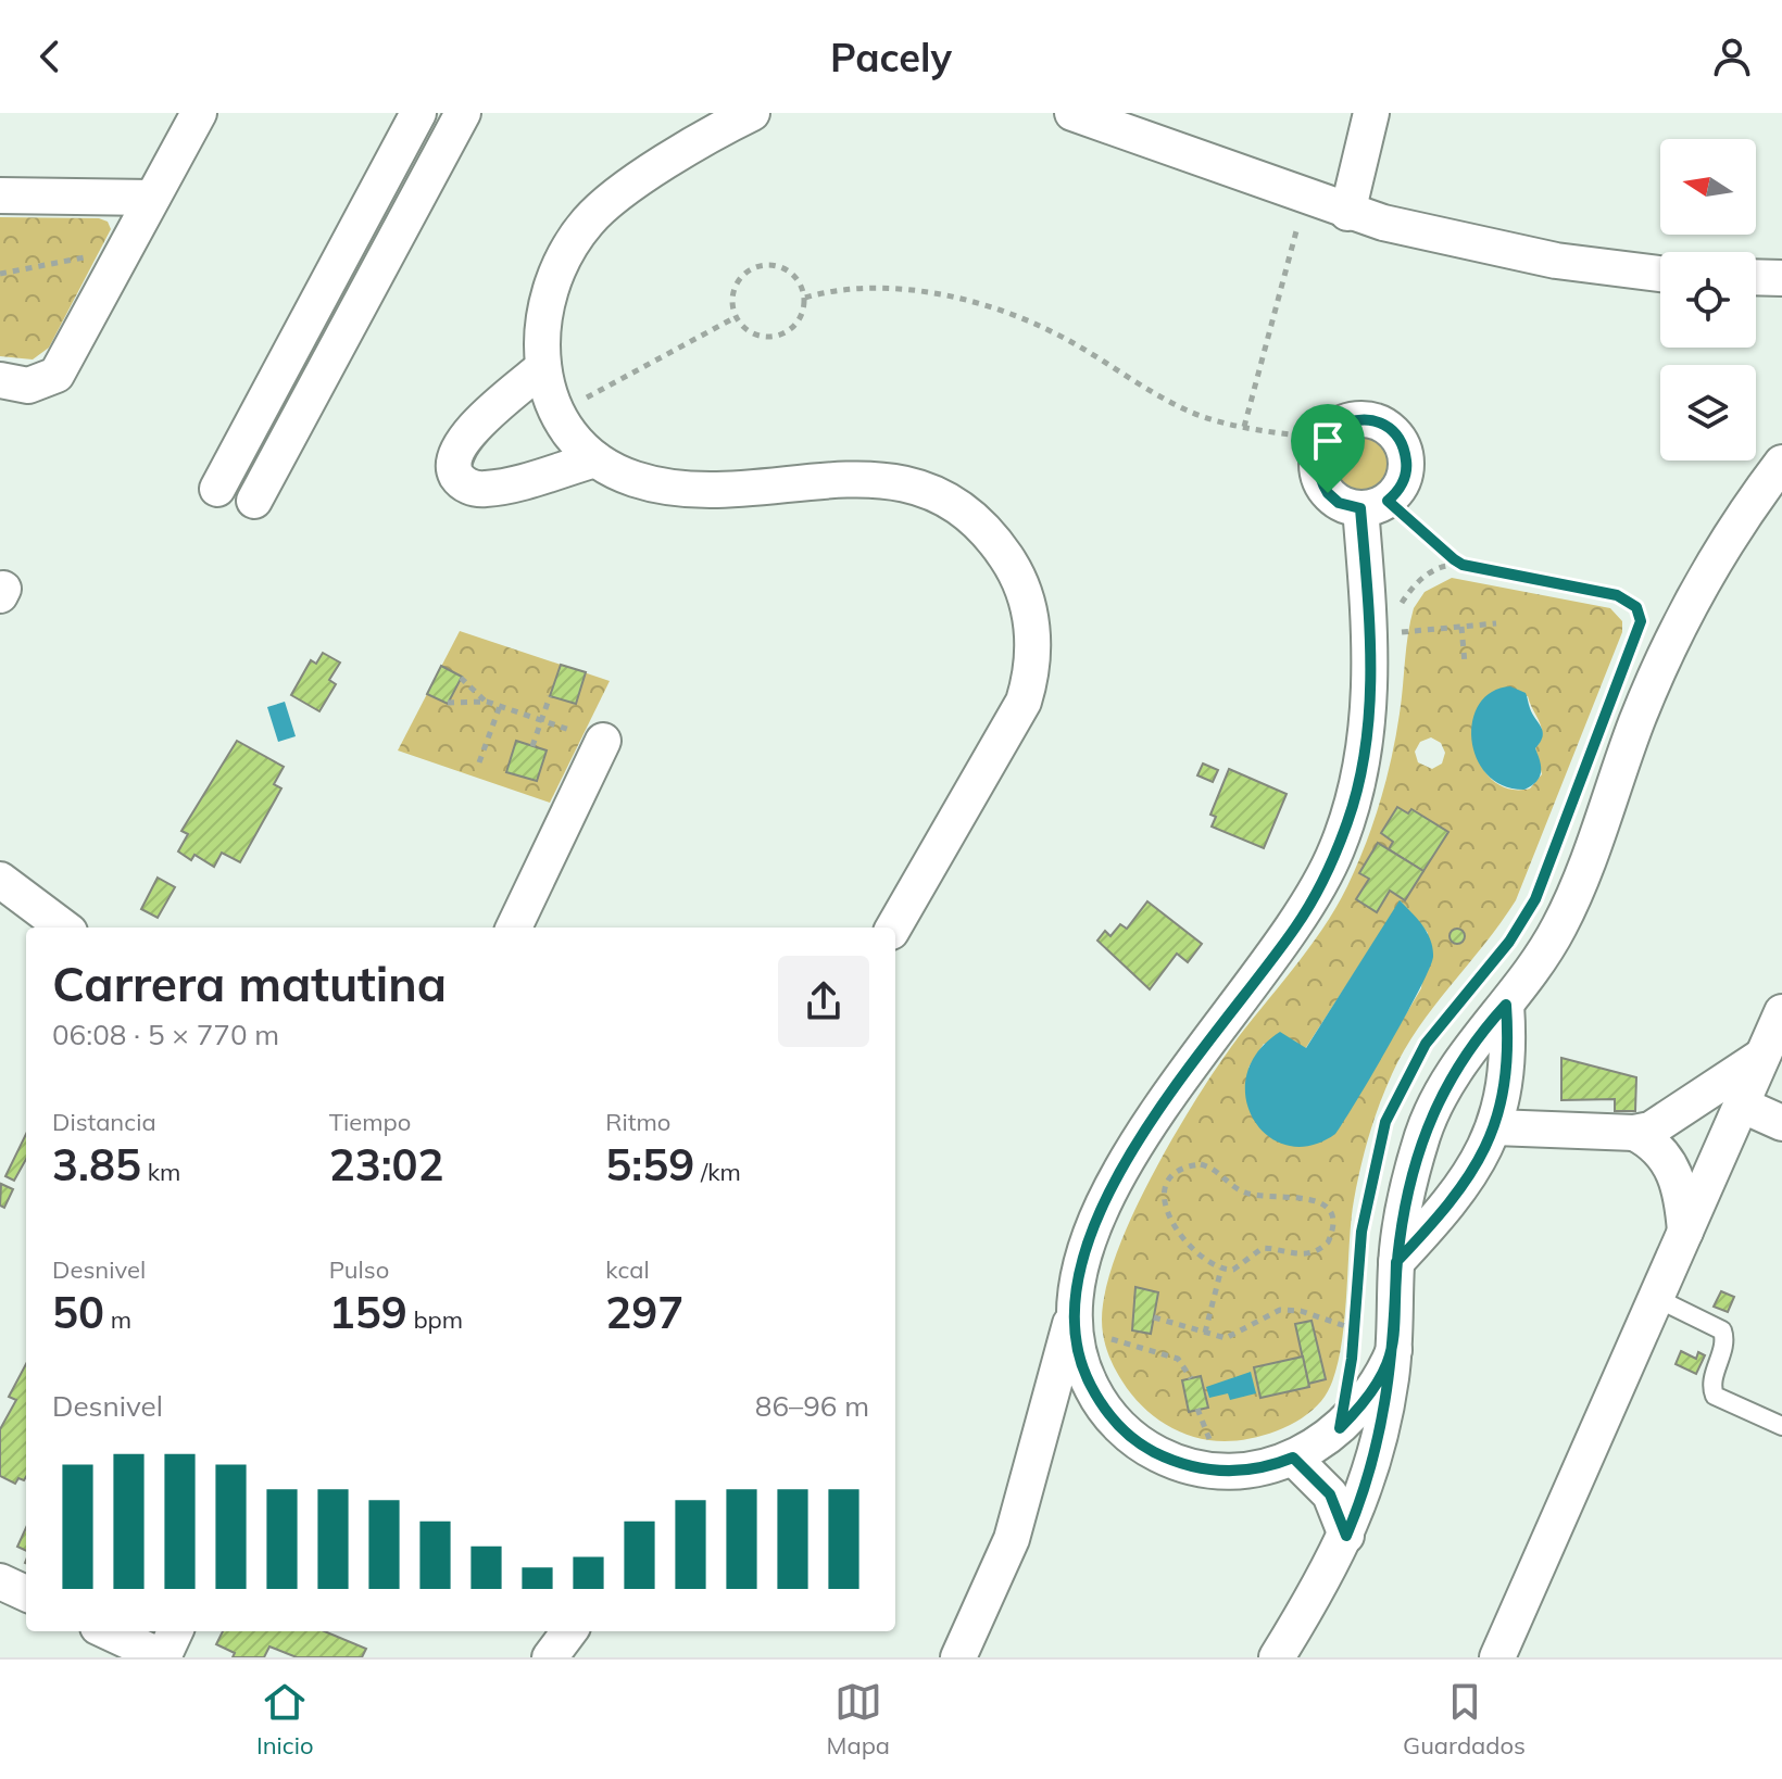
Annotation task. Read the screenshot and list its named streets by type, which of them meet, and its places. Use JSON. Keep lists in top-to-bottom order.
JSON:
{
  "north": "left",
  "page": {
    "header": "Pacely",
    "heading": ["Carrera matutina", "06:08 · 5 × 770 m"],
    "stats": [
      ["Distancia", "3.85 km"],
      ["Tiempo", "23:02"],
      ["Ritmo", "5:59 /km"],
      ["Desnivel", "50 m"],
      ["Pulso", "159 bpm"],
      ["kcal", "297"]
    ],
    "chart": ["Desnivel", "86–96 m"],
    "tabs": ["Inicio", "Mapa", "Guardados"]
  }
}
